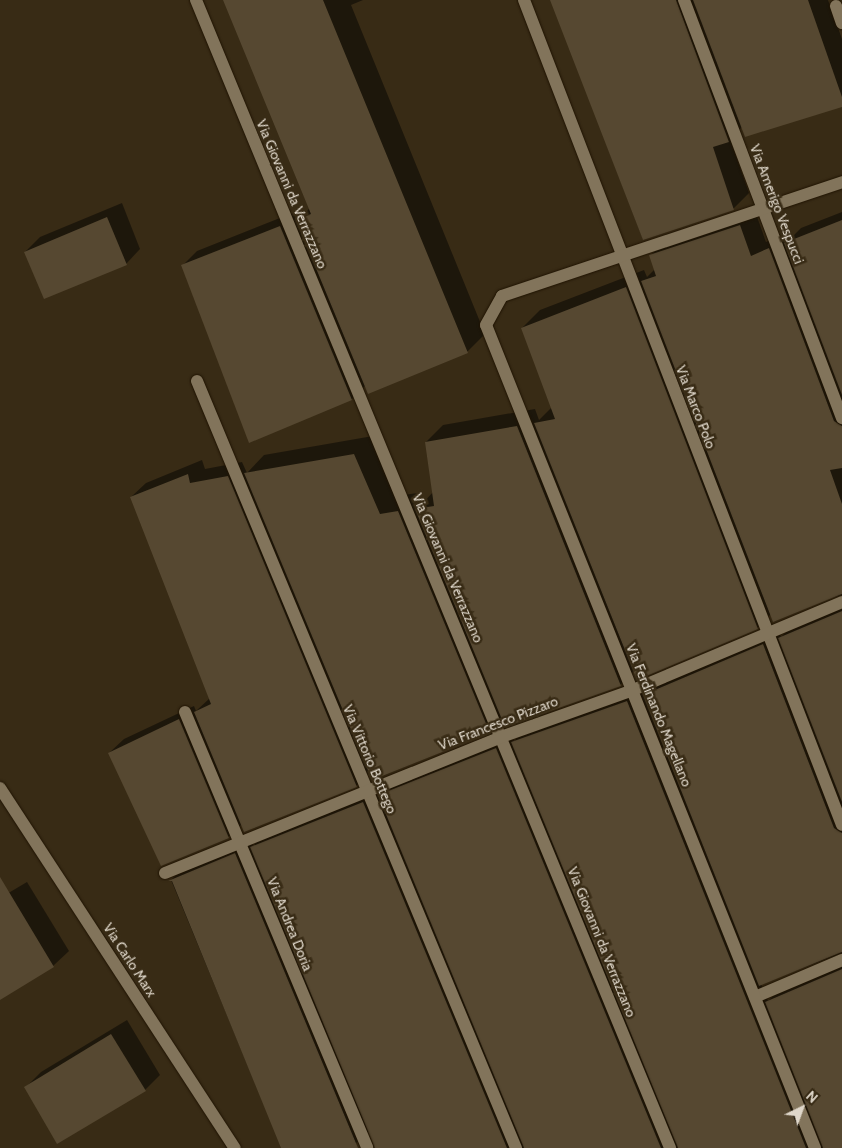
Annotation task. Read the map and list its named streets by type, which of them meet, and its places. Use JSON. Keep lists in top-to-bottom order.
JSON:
{
  "streets": {
    "street": [
      "Via Giovanni da Verrazzano",
      "Via Amerigo Vespucci",
      "Via Marco Polo",
      "Via Ferdinando Magellano",
      "Via Francesco Pizzaro",
      "Via Vittorio Bottego",
      "Via Andrea Doria",
      "Via Carlo Marx"
    ]
  },
  "crossings": [
    ["Via Giovanni da Verrazzano", "Via Francesco Pizzaro"],
    ["Via Marco Polo", "Via Ferdinando Magellano"],
    ["Via Marco Polo", "Via Francesco Pizzaro"],
    ["Via Ferdinando Magellano", "Via Francesco Pizzaro"],
    ["Via Francesco Pizzaro", "Via Vittorio Bottego"],
    ["Via Francesco Pizzaro", "Via Andrea Doria"]
  ],
  "north": "top right"
}
